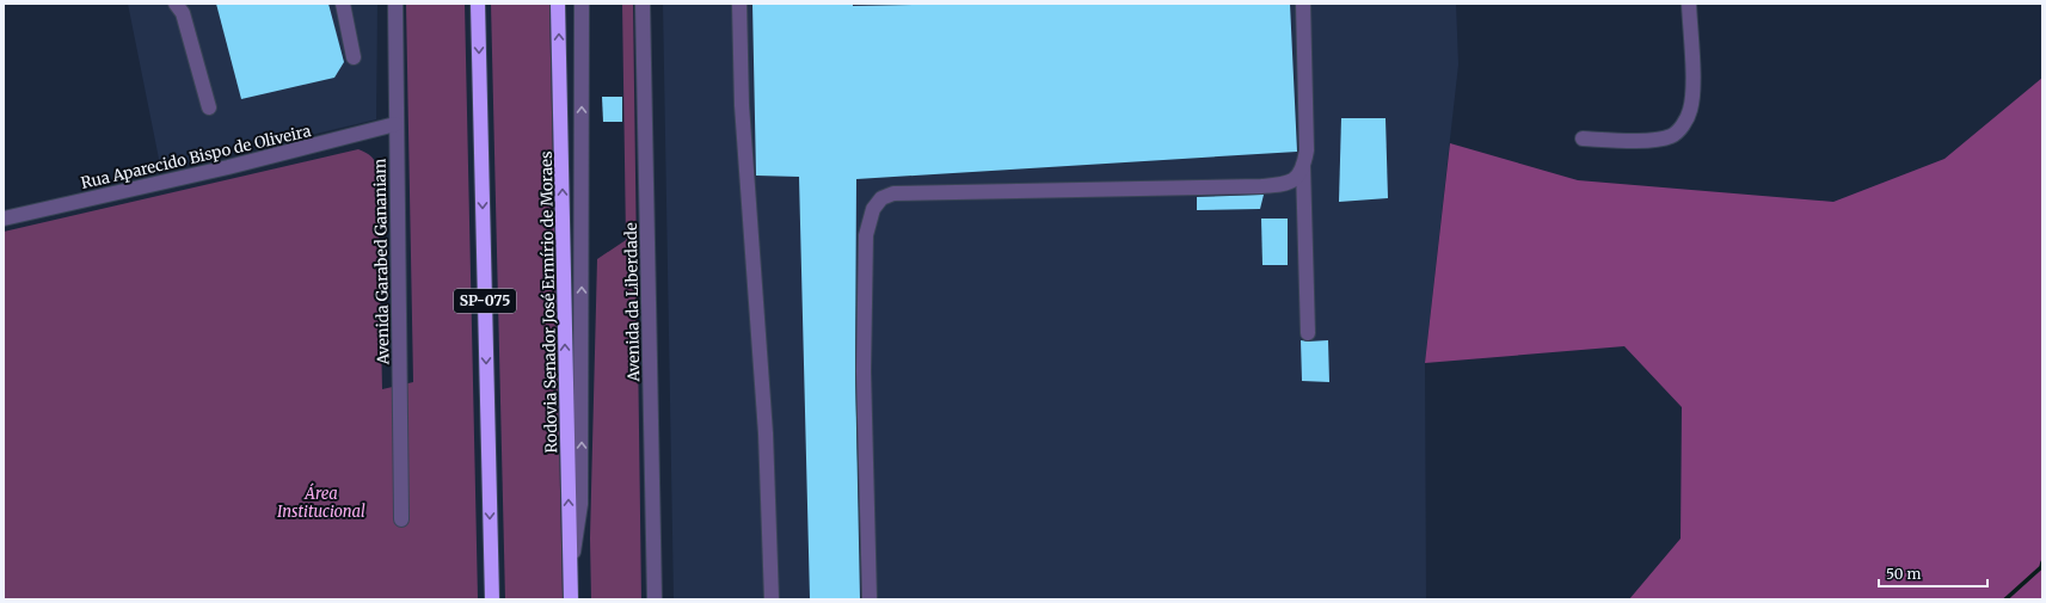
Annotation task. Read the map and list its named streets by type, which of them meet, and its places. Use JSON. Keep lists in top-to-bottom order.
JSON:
{
  "streets": {
    "highway": ["SP-075", "Rodovia Senador José Ermírio de Moraes"],
    "street": ["Rua Aparecido Bispo de Oliveira", "Avenida Garabed Gananiam", "Avenida da Liberdade"]
  },
  "crossings": [
    ["Rua Aparecido Bispo de Oliveira", "Avenida Garabed Gananiam"]
  ],
  "parks": ["Área Institucional"],
  "scale_bar": "50 m"
}
